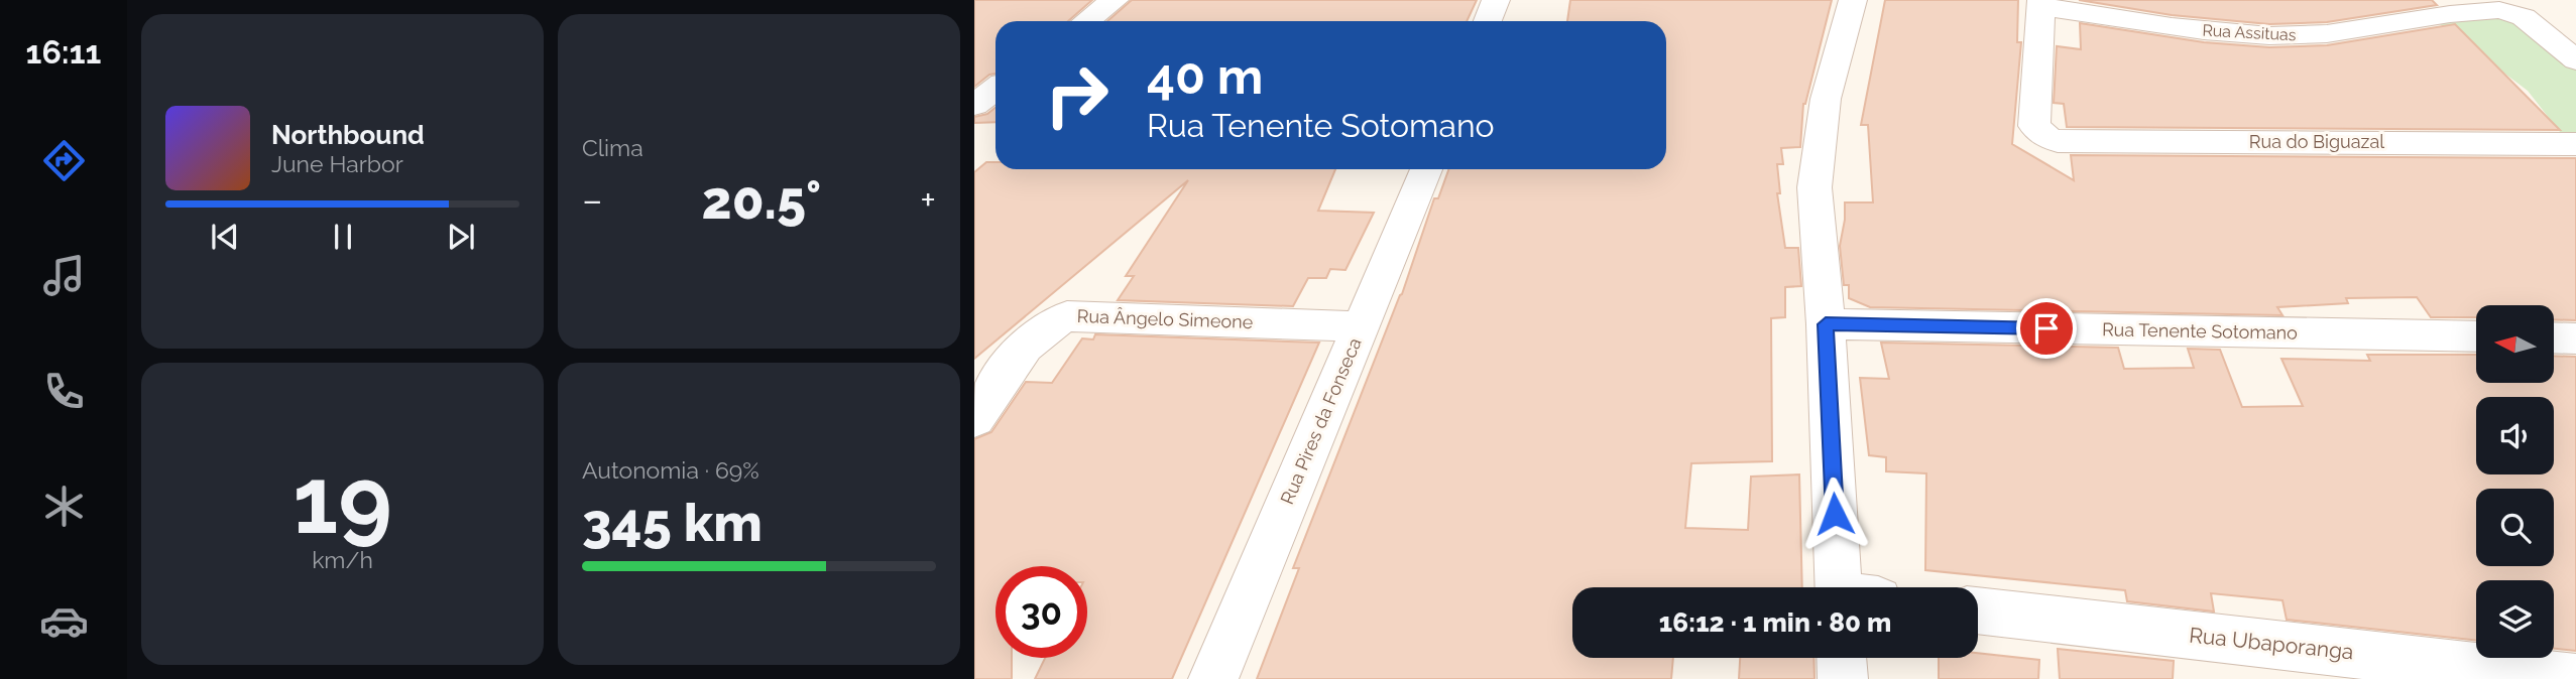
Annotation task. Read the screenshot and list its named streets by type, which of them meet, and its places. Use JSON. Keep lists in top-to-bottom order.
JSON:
{
  "streets": {
    "street": [
      "Rua Assituas",
      "Rua do Biguazal",
      "Rua Ângelo Simeone",
      "Rua Tenente Sotomano",
      "Rua Pires da Fonseca",
      "Rua Ubaporanga"
    ]
  },
  "crossings": [
    ["Rua Assituas", "Rua do Biguazal"],
    ["Rua Ângelo Simeone", "Rua Pires da Fonseca"]
  ],
  "north": "left",
  "page": {
    "tabs": "16:11",
    "tile": [
      "Clima",
      ["19", "km/h"],
      ["Autonomia · 69%", "345 km"]
    ],
    "turn": ["40 m", "Rua Tenente Sotomano"],
    "song": ["Northbound", "June Harbor"],
    "heat": ["−", "20.5°", "+"],
    "limit": "30",
    "trip": "16:12 · 1 min · 80 m"
  }
}
